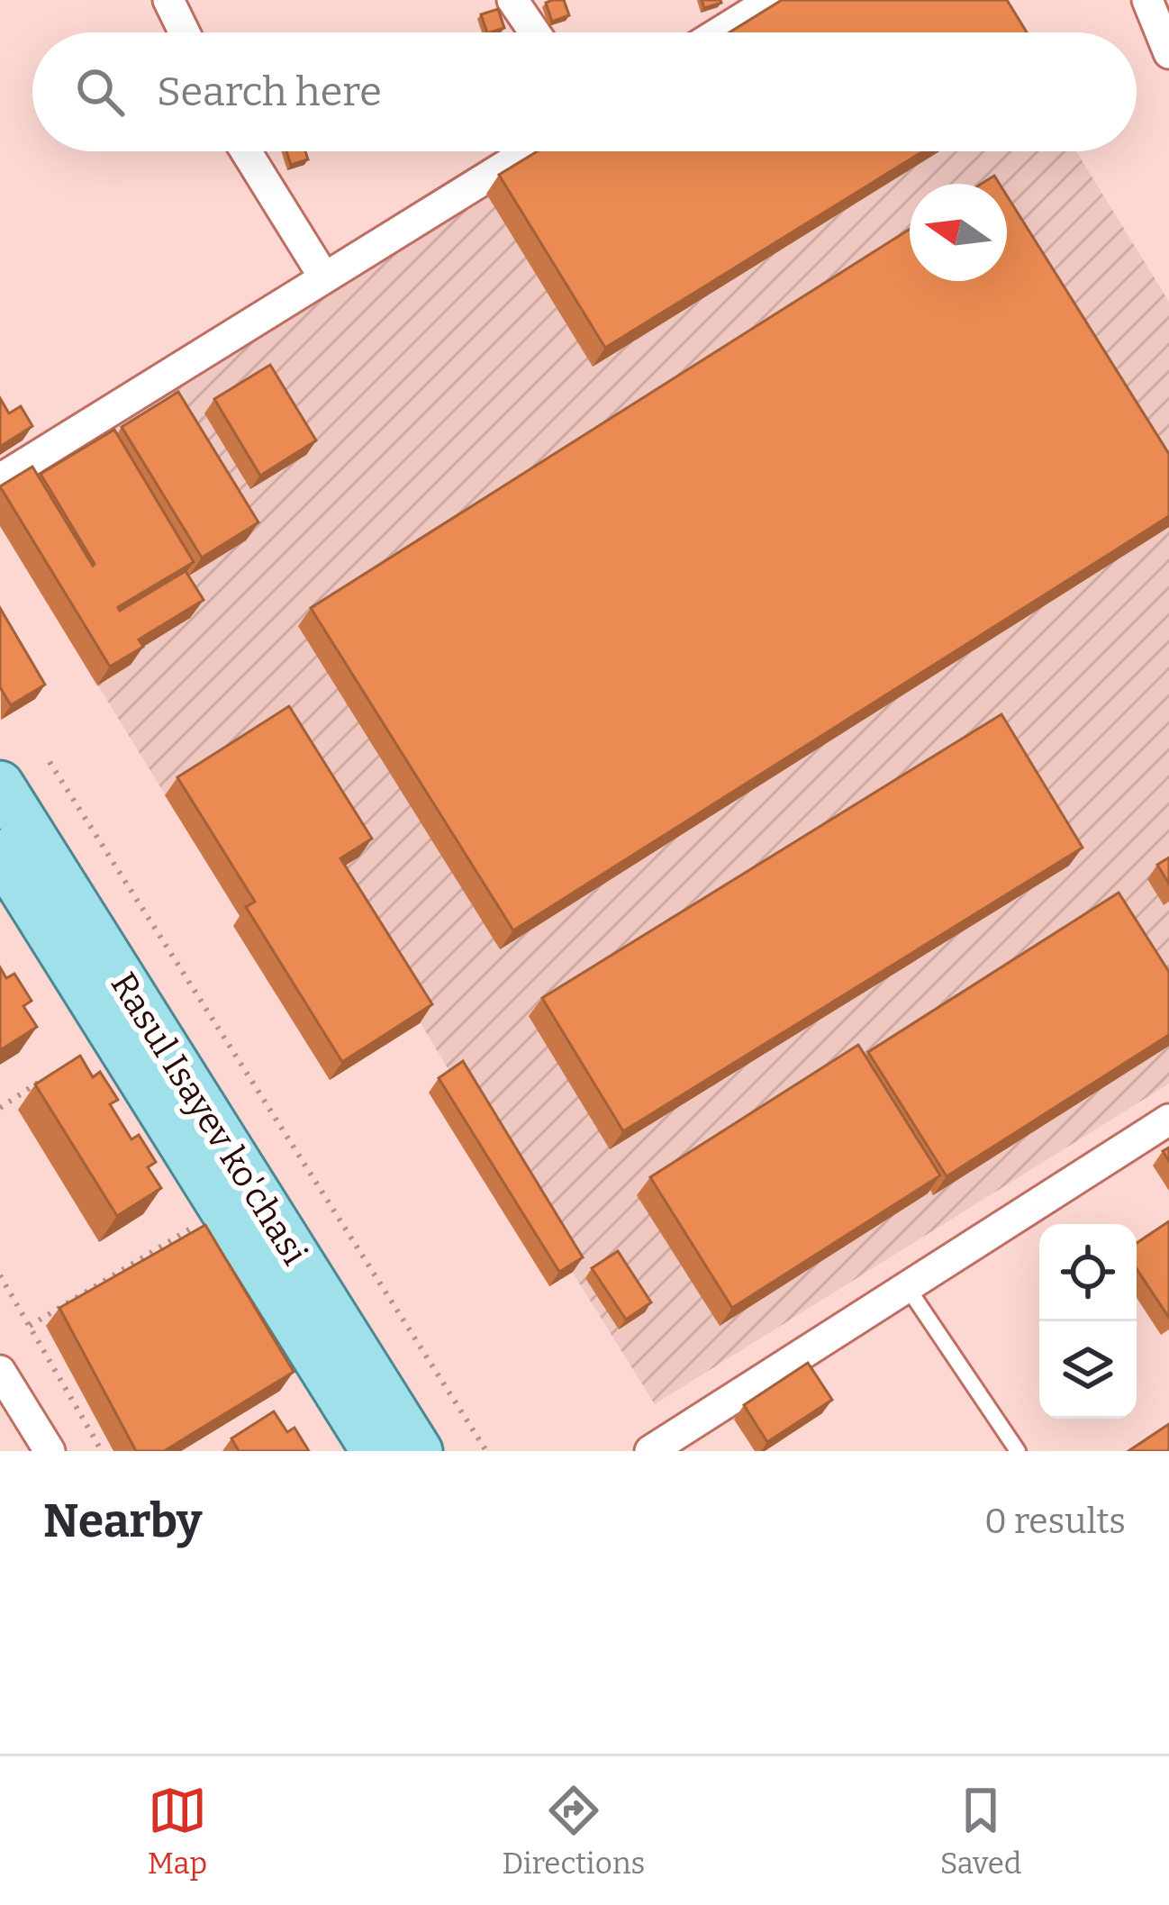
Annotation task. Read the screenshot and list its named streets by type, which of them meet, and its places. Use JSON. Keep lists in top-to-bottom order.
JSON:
{
  "streets": {
    "main road": ["Rasul Isayev ko'chasi"]
  },
  "north": "left",
  "page": {
    "search": "Search here",
    "heading": ["Nearby", "0 results"],
    "nav": ["Map", "Directions", "Saved"]
  }
}
